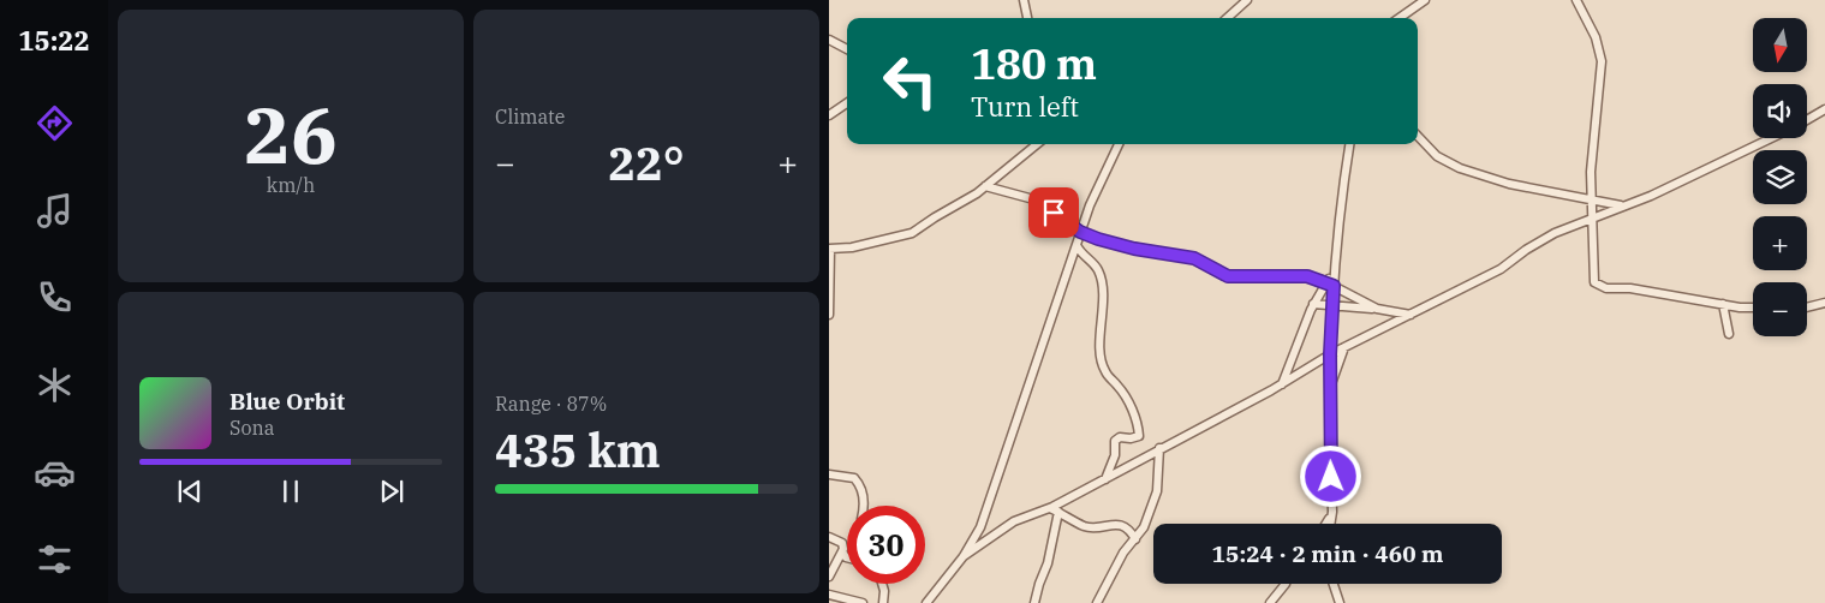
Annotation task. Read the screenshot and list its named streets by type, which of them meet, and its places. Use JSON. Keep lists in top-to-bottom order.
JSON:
{
  "north": "bottom",
  "page": {
    "tabs": "15:22",
    "tile": [
      ["26", "km/h"],
      "Climate",
      ["Range · 87%", "435 km"]
    ],
    "map_buttons": ["+", "−"],
    "turn": ["180 m", "Turn left"],
    "heat": ["−", "22°", "+"],
    "song": ["Blue Orbit", "Sona"],
    "limit": "30",
    "trip": "15:24 · 2 min · 460 m"
  }
}
